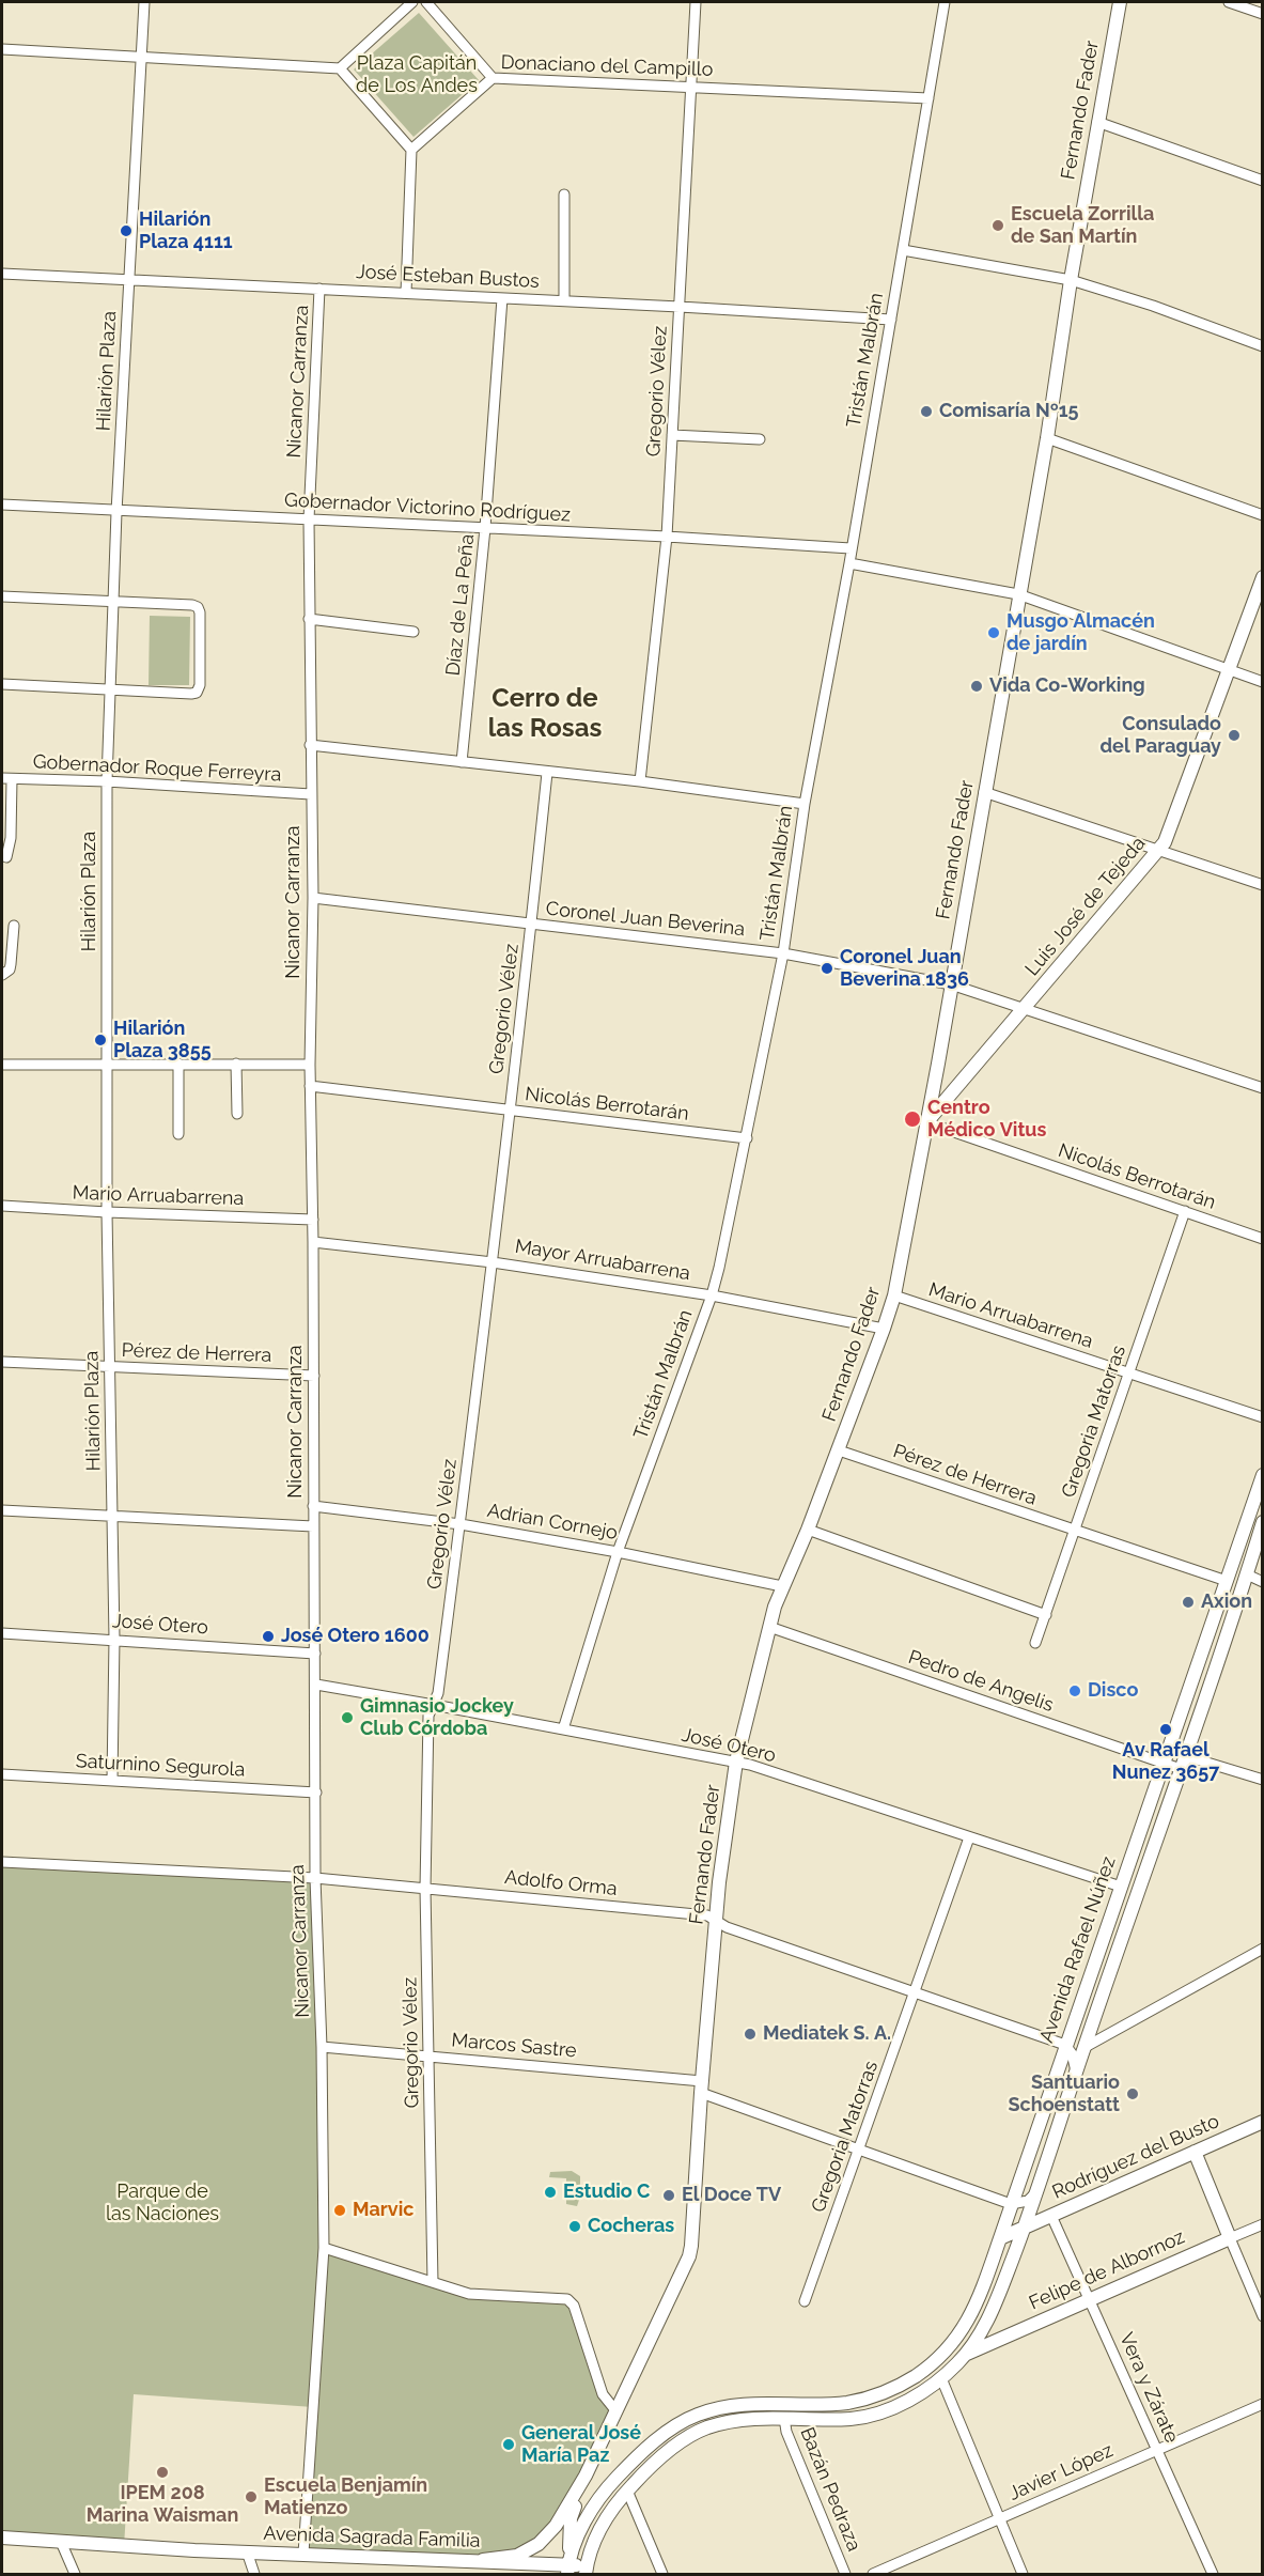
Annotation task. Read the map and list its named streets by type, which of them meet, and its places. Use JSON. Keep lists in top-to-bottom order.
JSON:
{
  "streets": {
    "main road": [
      "Fernando Fader",
      "Luis José de Tejeda",
      "Avenida Rafael Núñez",
      "Rodríguez del Busto",
      "Felipe de Albornoz",
      "Avenida Sagrada Familia"
    ],
    "street": [
      "Donaciano del Campillo",
      "José Esteban Bustos",
      "Tristán Malbrán",
      "Hilarión Plaza",
      "Nicanor Carranza",
      "Gregorio Vélez",
      "Gobernador Victorino Rodríguez",
      "Díaz de La Peña",
      "Gobernador Roque Ferreyra",
      "Coronel Juan Beverina",
      "Nicolás Berrotarán",
      "Mario Arruabarrena",
      "Mayor Arruabarrena",
      "Pérez de Herrera",
      "Gregoria Matorras",
      "Adrian Cornejo",
      "José Otero",
      "Pedro de Angelis",
      "Saturnino Segurola",
      "Adolfo Orma",
      "Marcos Sastre",
      "Vera y Zárate",
      "Javier López",
      "Bazán Pedraza"
    ]
  },
  "crossings": [
    ["Donaciano del Campillo", "Tristán Malbrán"],
    ["Donaciano del Campillo", "Gregorio Vélez"],
    ["Fernando Fader", "Luis José de Tejeda"],
    ["Fernando Fader", "Coronel Juan Beverina"],
    ["Fernando Fader", "Nicolás Berrotarán"],
    ["Fernando Fader", "Mario Arruabarrena"],
    ["Fernando Fader", "Mayor Arruabarrena"],
    ["Fernando Fader", "Pérez de Herrera"],
    ["Fernando Fader", "Adrian Cornejo"],
    ["Fernando Fader", "José Otero"],
    ["Fernando Fader", "Pedro de Angelis"],
    ["Fernando Fader", "Adolfo Orma"],
    ["Fernando Fader", "Marcos Sastre"],
    ["Fernando Fader", "Avenida Sagrada Familia"],
    ["José Esteban Bustos", "Tristán Malbrán"],
    ["José Esteban Bustos", "Hilarión Plaza"],
    ["José Esteban Bustos", "Nicanor Carranza"],
    ["José Esteban Bustos", "Gregorio Vélez"],
    ["José Esteban Bustos", "Díaz de La Peña"],
    ["Tristán Malbrán", "Gobernador Victorino Rodríguez"],
    ["Tristán Malbrán", "Coronel Juan Beverina"],
    ["Tristán Malbrán", "Nicolás Berrotarán"],
    ["Tristán Malbrán", "Mayor Arruabarrena"],
    ["Tristán Malbrán", "Adrian Cornejo"],
    ["Tristán Malbrán", "José Otero"],
    ["Hilarión Plaza", "Gobernador Victorino Rodríguez"],
    ["Hilarión Plaza", "Gobernador Roque Ferreyra"],
    ["Hilarión Plaza", "Mario Arruabarrena"],
    ["Hilarión Plaza", "Pérez de Herrera"],
    ["Hilarión Plaza", "José Otero"],
    ["Hilarión Plaza", "Saturnino Segurola"],
    ["Nicanor Carranza", "Gobernador Victorino Rodríguez"],
    ["Nicanor Carranza", "Gobernador Roque Ferreyra"],
    ["Nicanor Carranza", "Coronel Juan Beverina"],
    ["Nicanor Carranza", "Nicolás Berrotarán"],
    ["Nicanor Carranza", "Mario Arruabarrena"],
    ["Nicanor Carranza", "Mayor Arruabarrena"],
    ["Nicanor Carranza", "Pérez de Herrera"],
    ["Nicanor Carranza", "Adrian Cornejo"],
    ["Nicanor Carranza", "José Otero"],
    ["Nicanor Carranza", "Saturnino Segurola"],
    ["Nicanor Carranza", "Adolfo Orma"],
    ["Nicanor Carranza", "Marcos Sastre"],
    ["Nicanor Carranza", "Avenida Sagrada Familia"],
    ["Gregorio Vélez", "Gobernador Victorino Rodríguez"],
    ["Gregorio Vélez", "Coronel Juan Beverina"],
    ["Gregorio Vélez", "Nicolás Berrotarán"],
    ["Gregorio Vélez", "Mayor Arruabarrena"],
    ["Gregorio Vélez", "Adrian Cornejo"],
    ["Gregorio Vélez", "José Otero"],
    ["Gregorio Vélez", "Adolfo Orma"],
    ["Gregorio Vélez", "Marcos Sastre"],
    ["Gobernador Victorino Rodríguez", "Díaz de La Peña"],
    ["Luis José de Tejeda", "Coronel Juan Beverina"],
    ["Luis José de Tejeda", "Nicolás Berrotarán"],
    ["Nicolás Berrotarán", "Gregoria Matorras"],
    ["Mario Arruabarrena", "Gregoria Matorras"],
    ["Pérez de Herrera", "Gregoria Matorras"],
    ["Pérez de Herrera", "Avenida Rafael Núñez"],
    ["Gregoria Matorras", "José Otero"],
    ["Gregoria Matorras", "Adolfo Orma"],
    ["Gregoria Matorras", "Marcos Sastre"],
    ["José Otero", "Avenida Rafael Núñez"],
    ["Pedro de Angelis", "Avenida Rafael Núñez"],
    ["Adolfo Orma", "Avenida Rafael Núñez"],
    ["Avenida Rafael Núñez", "Marcos Sastre"],
    ["Avenida Rafael Núñez", "Rodríguez del Busto"],
    ["Avenida Rafael Núñez", "Felipe de Albornoz"],
    ["Avenida Rafael Núñez", "Bazán Pedraza"],
    ["Avenida Rafael Núñez", "Avenida Sagrada Familia"],
    ["Rodríguez del Busto", "Vera y Zárate"],
    ["Felipe de Albornoz", "Vera y Zárate"],
    ["Vera y Zárate", "Javier López"]
  ],
  "districts": ["Cerro de las Rosas"],
  "parks": ["Plaza Capitán de Los Andes", "Parque de las Naciones"],
  "places": [
    "Escuela Zorrilla de San Martín",
    "Hilarión Plaza 4111",
    "Comisaría Nº15",
    "Musgo Almacén de jardín",
    "Vida Co-Working",
    "Consulado del Paraguay",
    "Coronel Juan Beverina 1836",
    "Hilarión Plaza 3855",
    "Centro Médico Vitus",
    "Axion",
    "José Otero 1600",
    "Disco",
    "Gimnasio Jockey Club Córdoba",
    "Av Rafael Nunez 3657",
    "Mediatek S. A.",
    "Santuario Schoenstatt",
    "Estudio C",
    "El Doce TV",
    "Marvic",
    "Cocheras",
    "General José María Paz",
    "IPEM 208 Marina Waisman",
    "Escuela Benjamín Matienzo"
  ]
}
